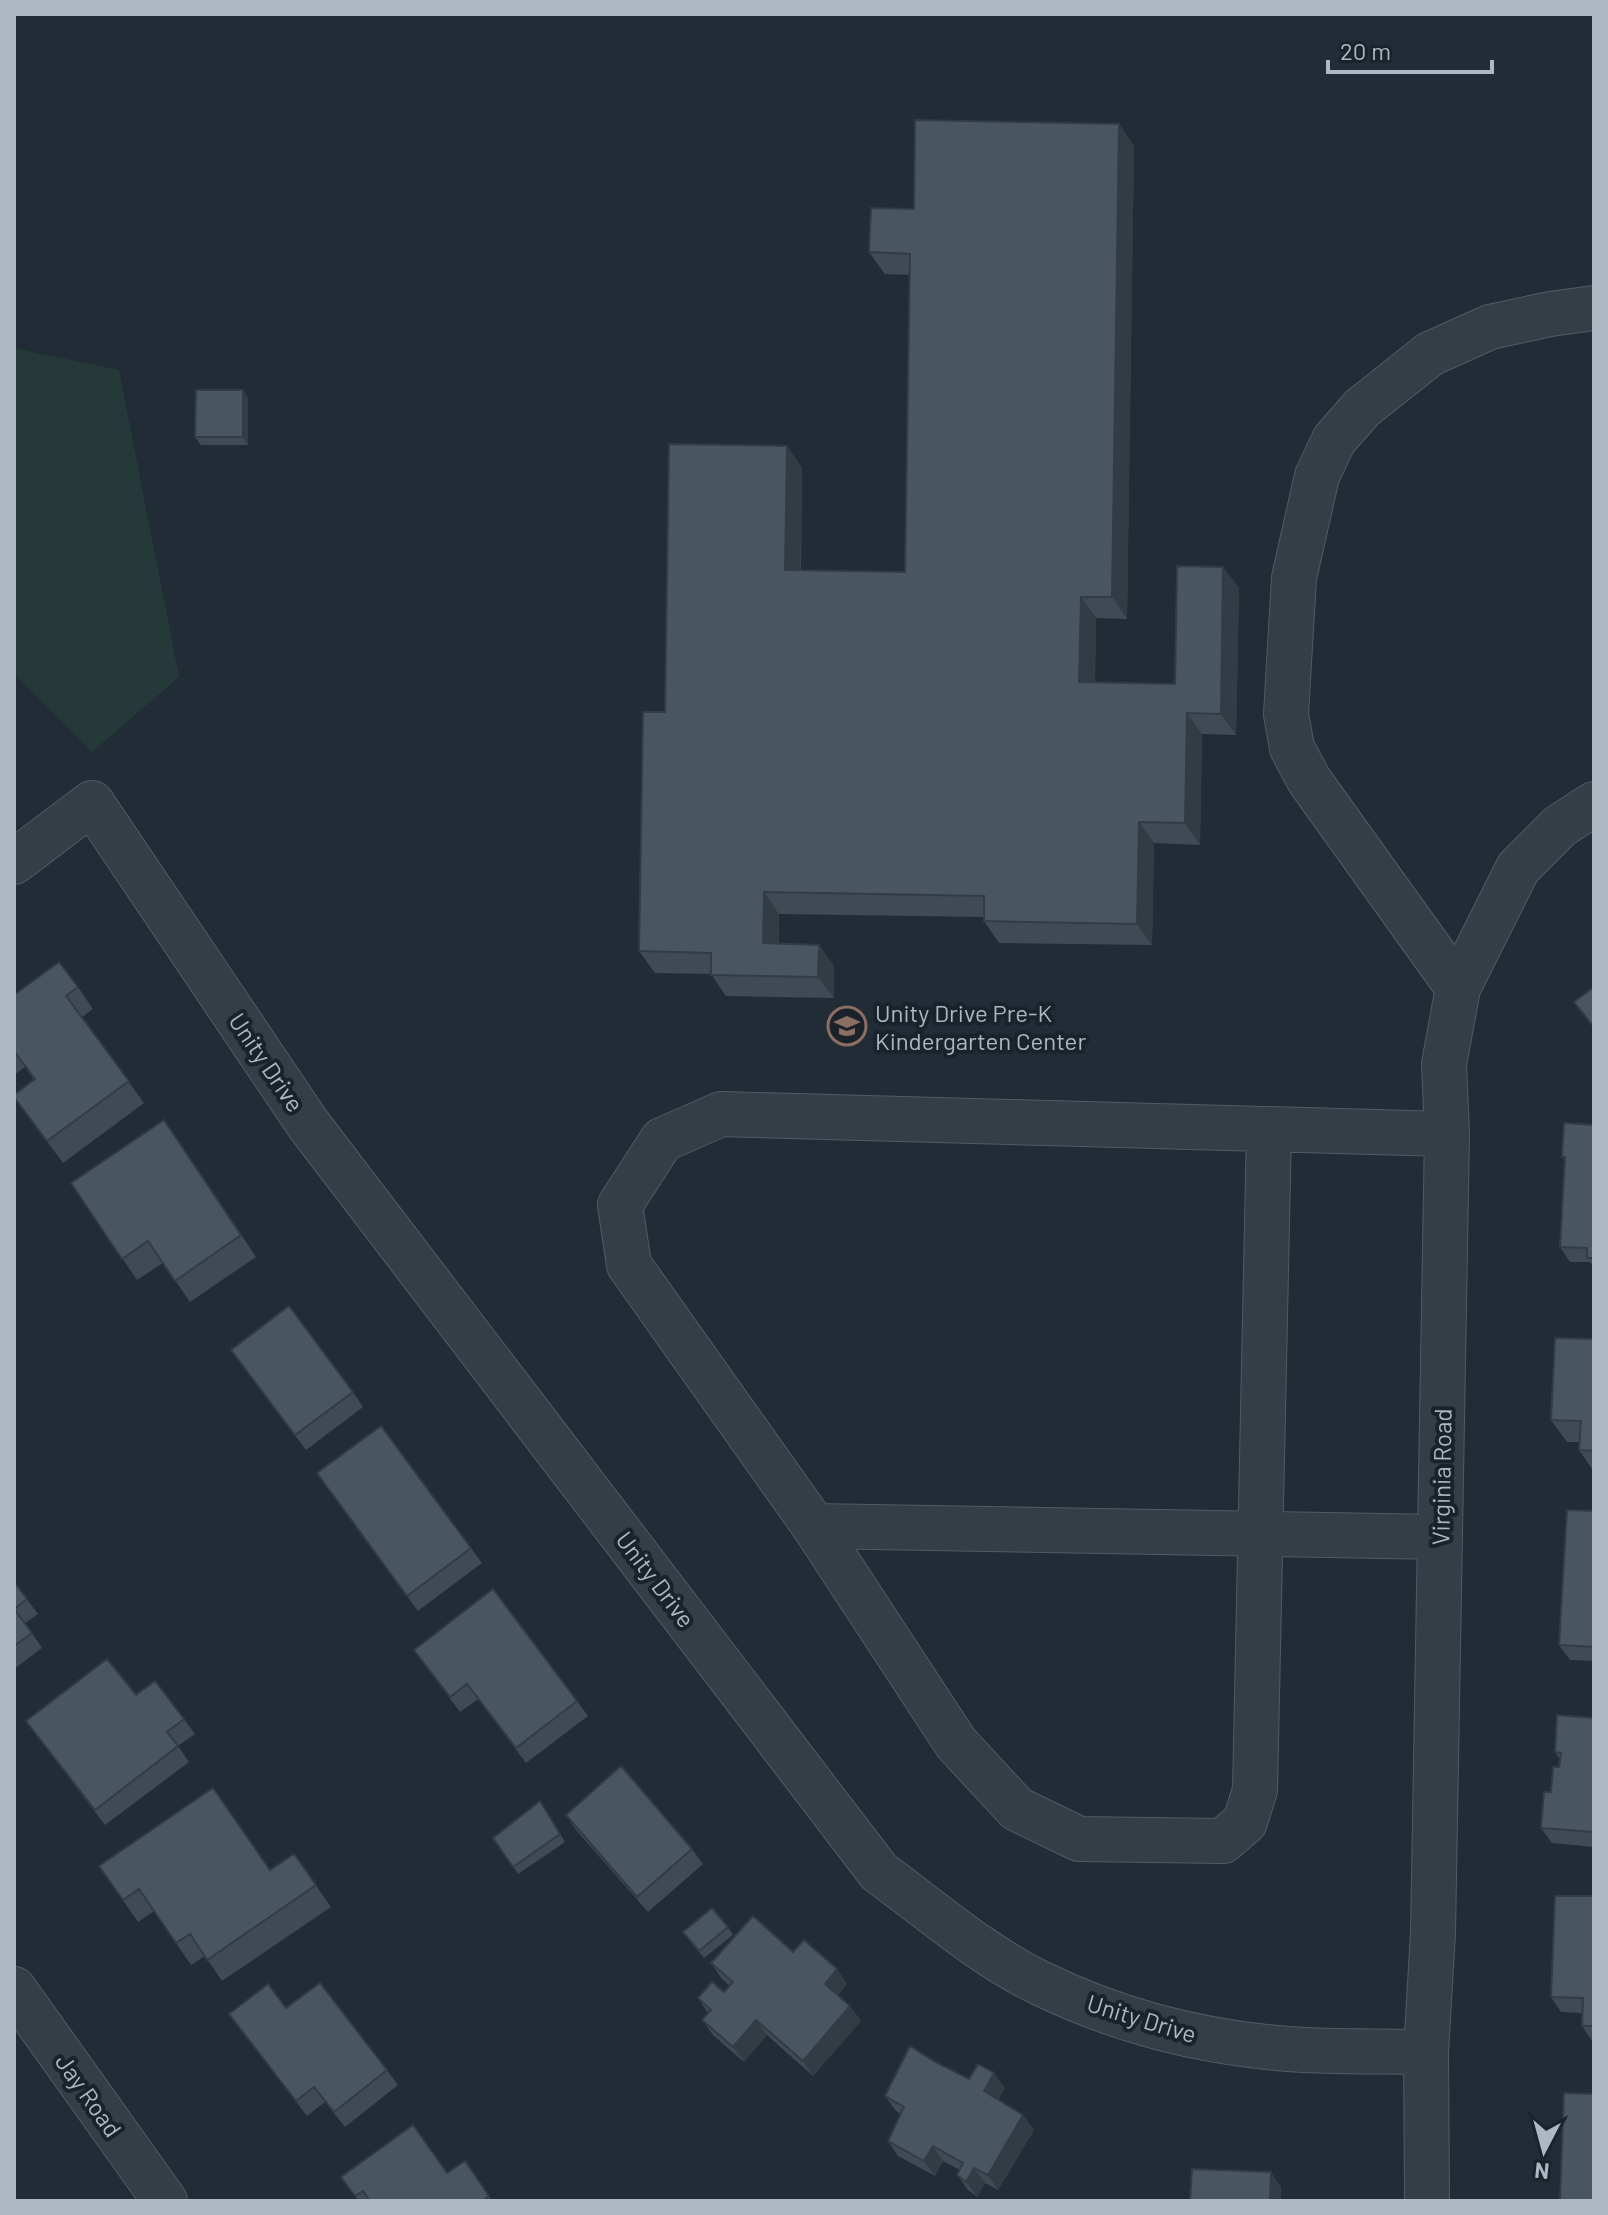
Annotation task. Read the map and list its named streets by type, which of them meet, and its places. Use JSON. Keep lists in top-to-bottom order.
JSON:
{
  "streets": {
    "street": ["Unity Drive", "Virginia Road", "Jay Road"]
  },
  "crossings": [
    ["Unity Drive", "Virginia Road"]
  ],
  "places": {
    "school or university": ["Unity Drive Pre-K Kindergarten Center"]
  },
  "scale_bar": "20 m",
  "north": "bottom"
}
